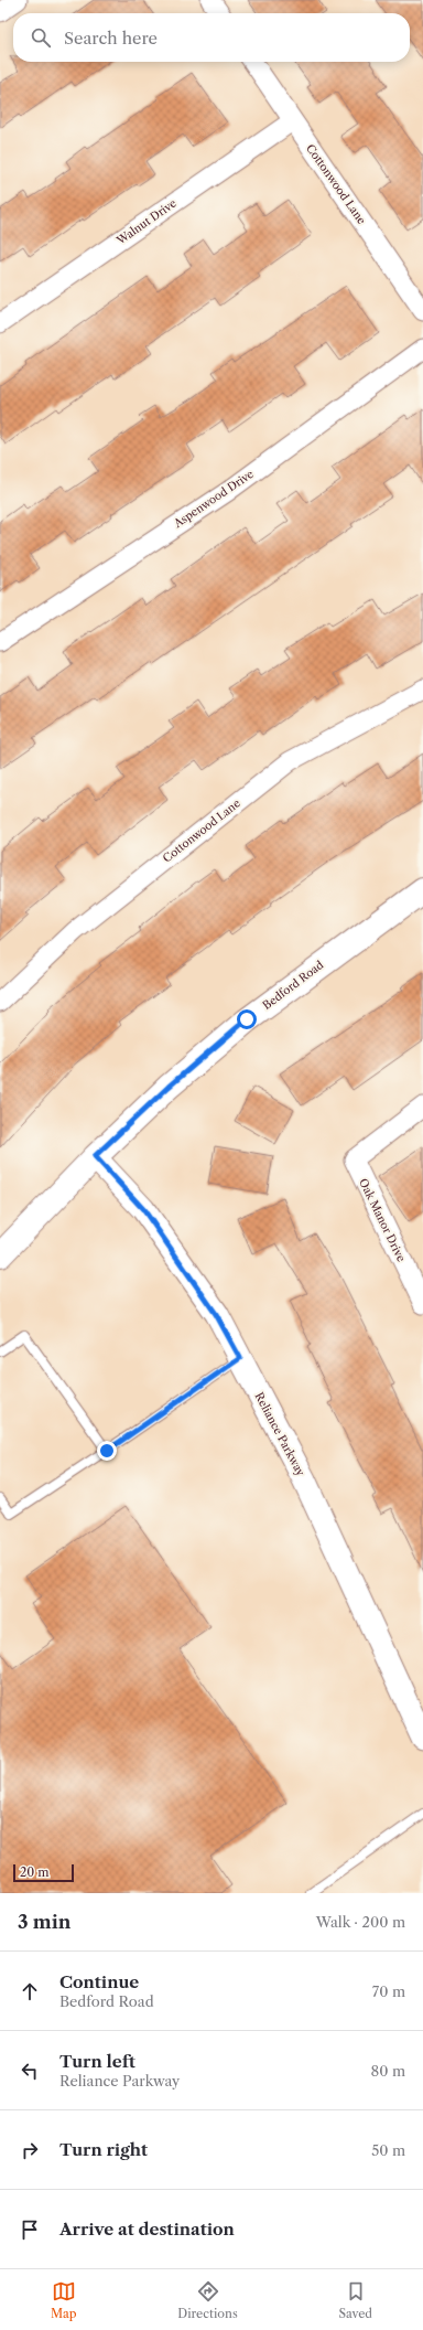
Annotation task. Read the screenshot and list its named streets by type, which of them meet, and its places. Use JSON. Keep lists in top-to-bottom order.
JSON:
{
  "streets": {
    "main road": ["Bedford Road"],
    "street": [
      "Cottonwood Lane",
      "Walnut Drive",
      "Aspenwood Drive",
      "Oak Manor Drive",
      "Reliance Parkway"
    ]
  },
  "crossings": [
    ["Cottonwood Lane", "Walnut Drive"],
    ["Bedford Road", "Reliance Parkway"]
  ],
  "scale_bar": "20 m",
  "page": {
    "search": "Search here",
    "scale": "20 m",
    "heading": ["3 min", "Walk · 200 m"],
    "list": [
      ["Continue", "Bedford Road", "70 m"],
      ["Turn left", "Reliance Parkway", "80 m"],
      ["Turn right", "50 m"],
      "Arrive at destination"
    ],
    "nav": ["Map", "Directions", "Saved"]
  }
}
